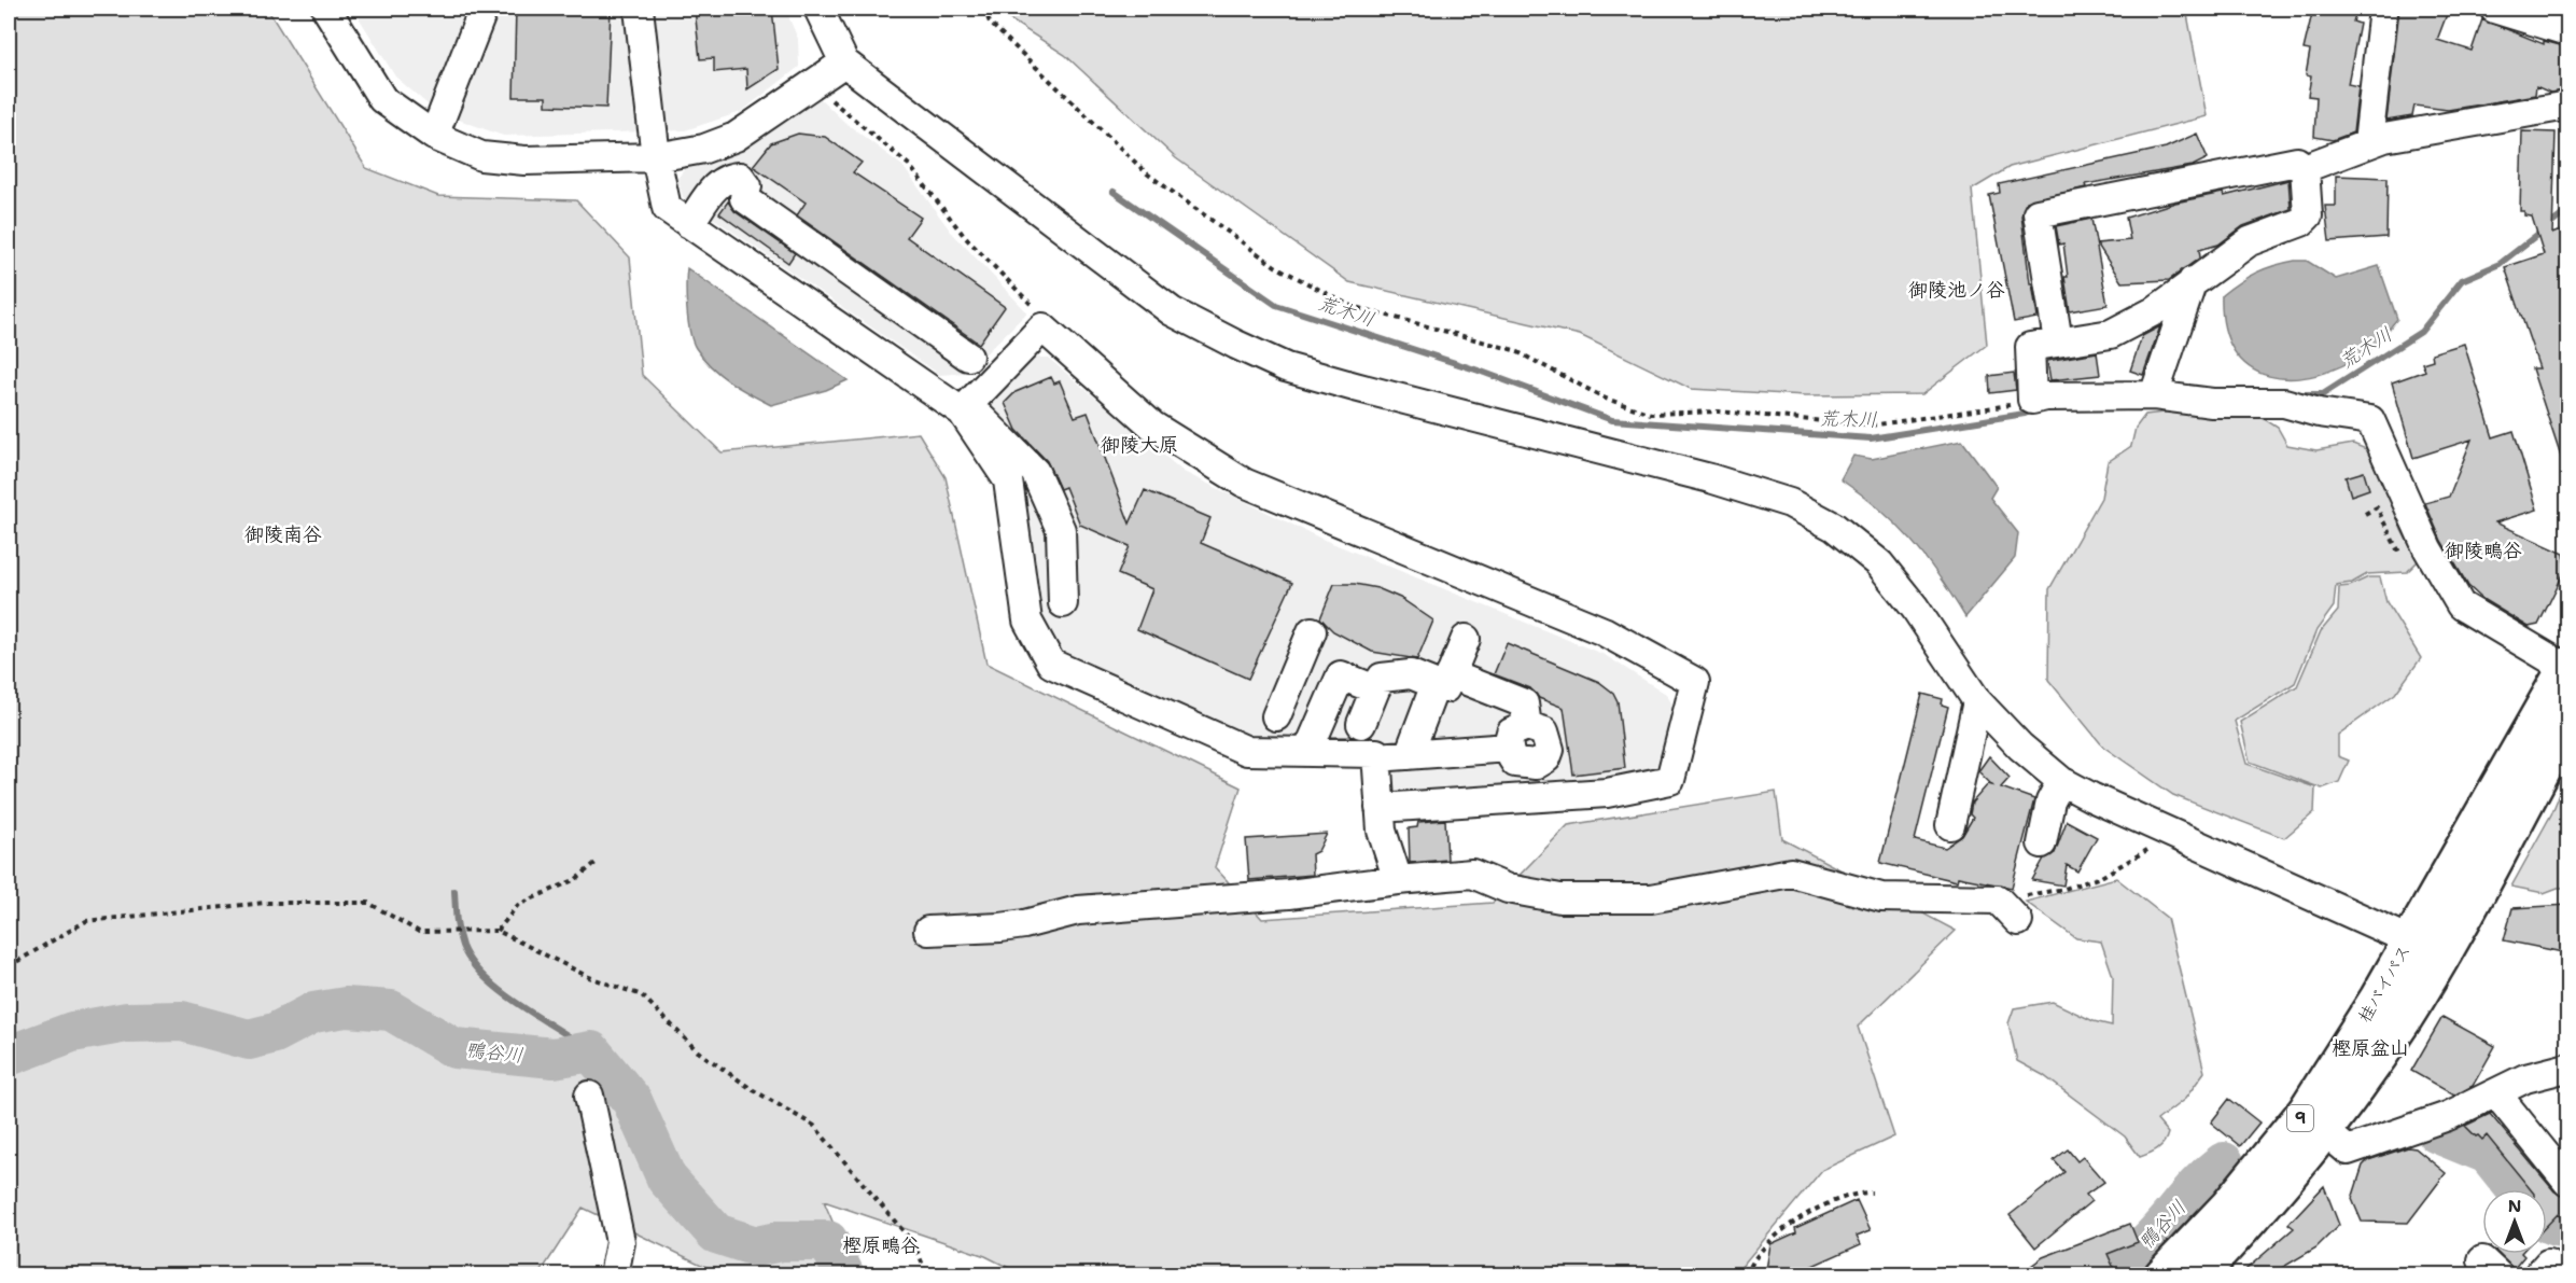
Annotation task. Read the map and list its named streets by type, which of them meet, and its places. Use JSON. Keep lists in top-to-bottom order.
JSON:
{
  "streets": {
    "highway": ["桂バイパス", "9"]
  },
  "districts": [
    "御陵池ノ谷",
    "御陵大原",
    "御陵南谷",
    "御陵鴫谷",
    "樫原盆山",
    "樫原鴫谷"
  ],
  "water": ["荒木川", "鴨谷川"],
  "north": "top"
}
